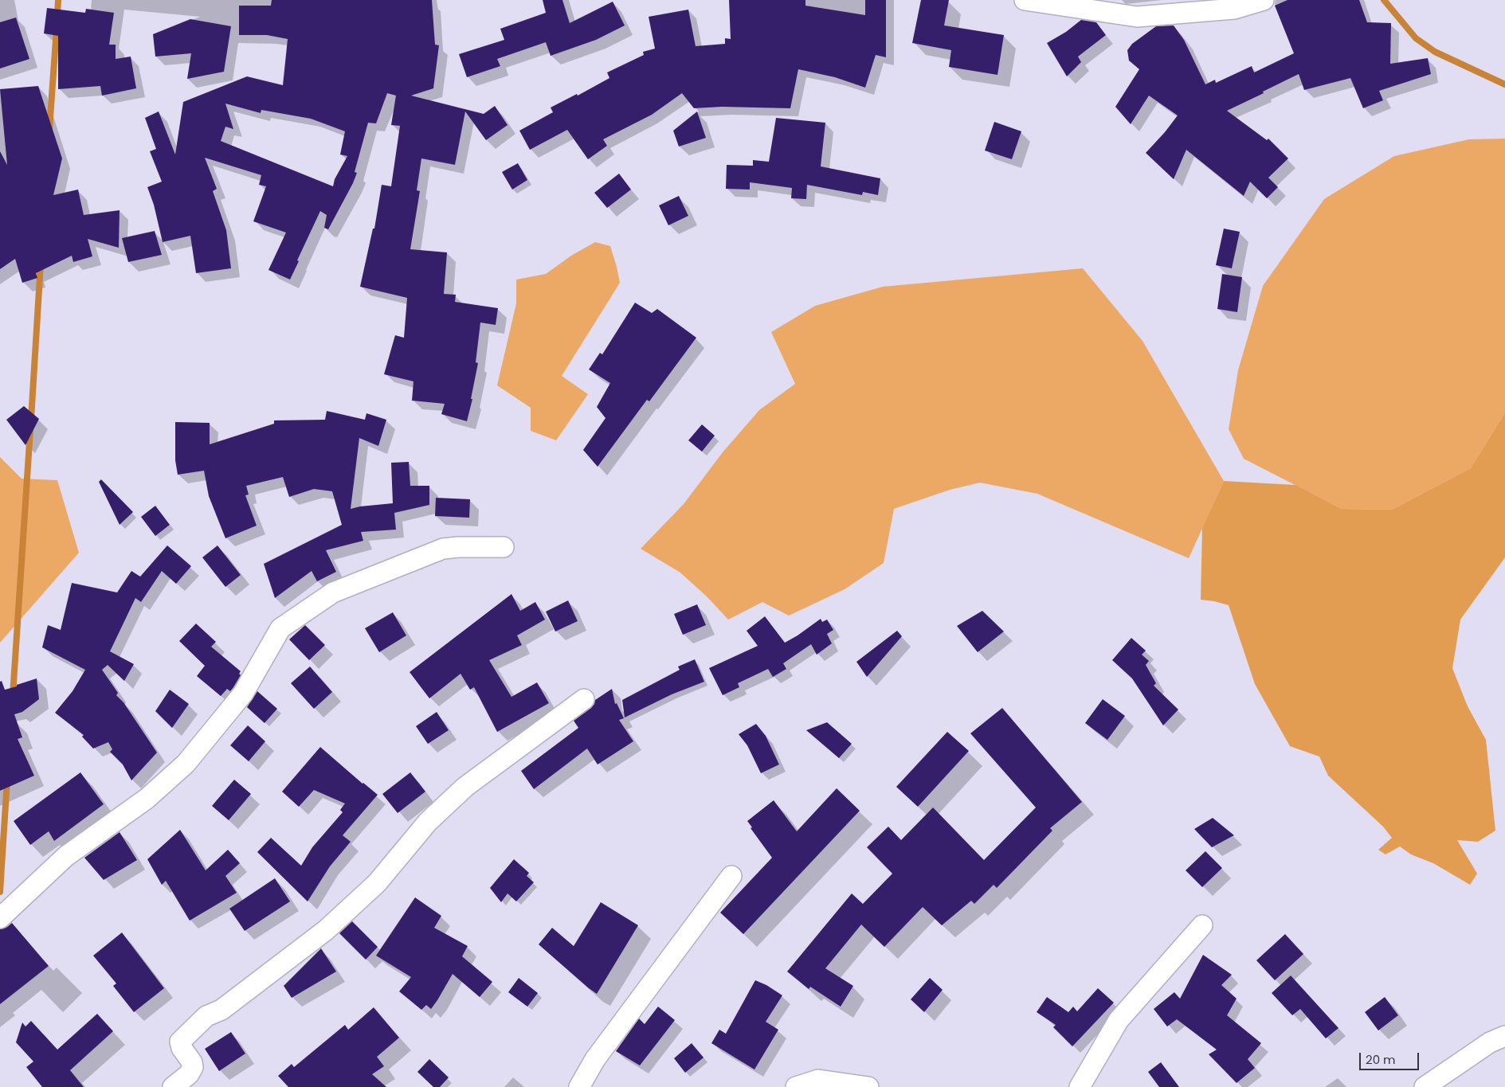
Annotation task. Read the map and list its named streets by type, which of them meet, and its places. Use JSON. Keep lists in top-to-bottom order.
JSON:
{
  "scale_bar": "20 m"
}
